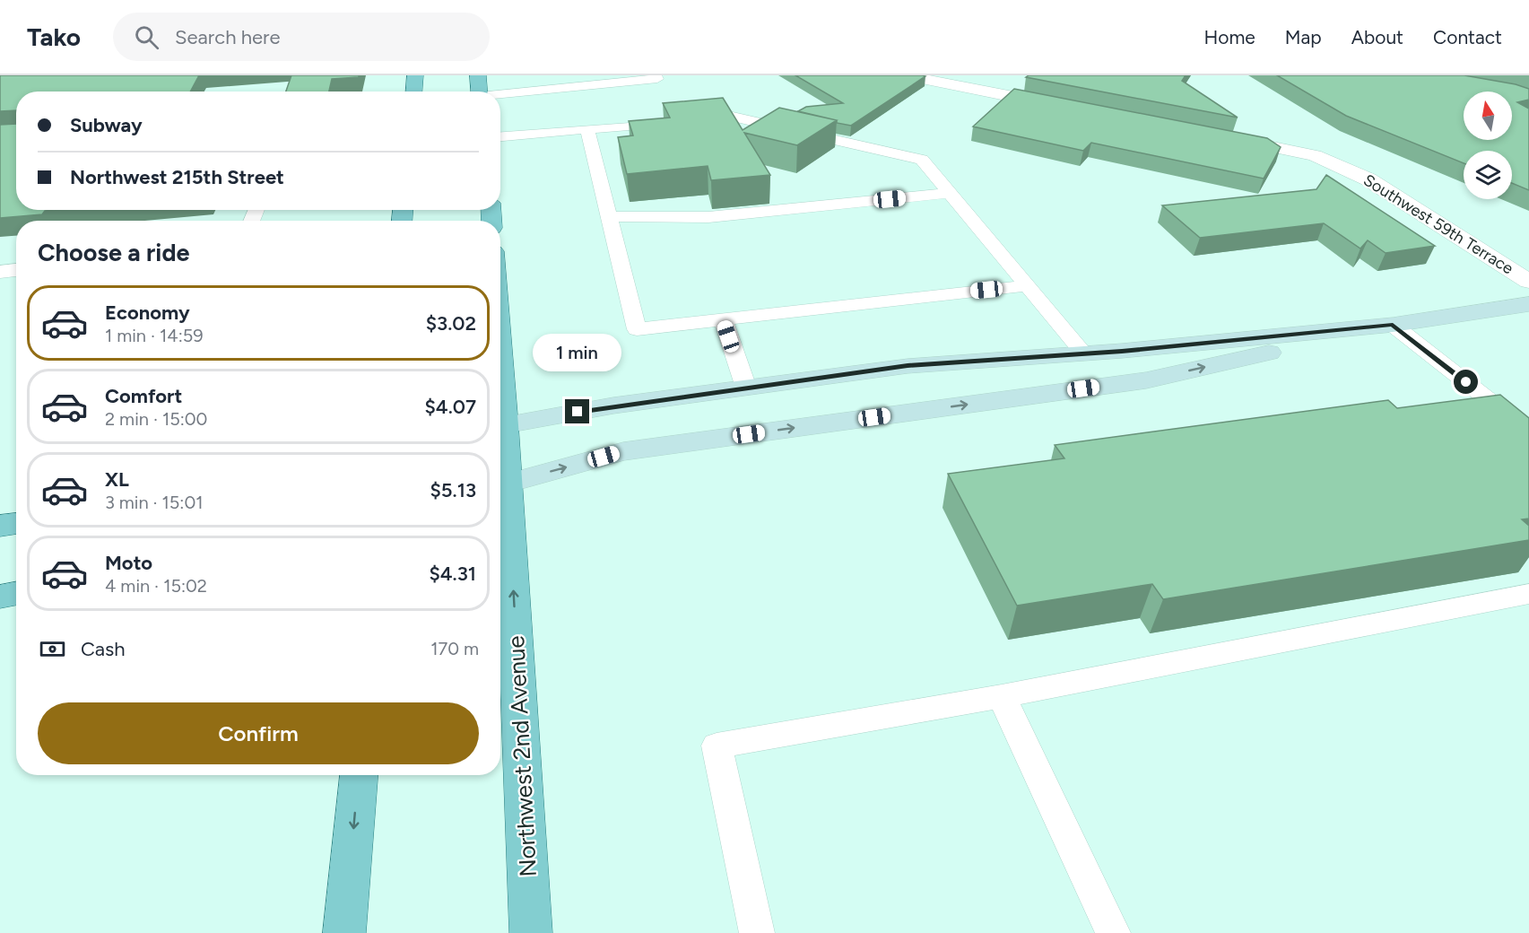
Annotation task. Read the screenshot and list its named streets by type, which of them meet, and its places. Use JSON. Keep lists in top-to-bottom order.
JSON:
{
  "streets": {
    "main road": ["Northwest 2nd Avenue"],
    "street": ["Southwest 59th Terrace"]
  },
  "north": "top",
  "page": {
    "header": "Tako",
    "search": "Search here",
    "nav": [
      "Home",
      "Map",
      "About",
      "Contact"
    ],
    "banner": ["Subway", "Northwest 215th Street"],
    "heading": "Choose a ride",
    "list": [
      {
        "name": "Economy",
        "note": "1 min · 14:59",
        "value": "$3.02"
      },
      {
        "name": "Comfort",
        "note": "2 min · 15:00",
        "value": "$4.07"
      },
      {
        "name": "XL",
        "note": "3 min · 15:01",
        "value": "$5.13"
      },
      {
        "name": "Moto",
        "note": "4 min · 15:02",
        "value": "$4.31"
      }
    ],
    "bubble": "1 min",
    "pay": ["Cash", "170 m"],
    "buttons": "Confirm"
  }
}
